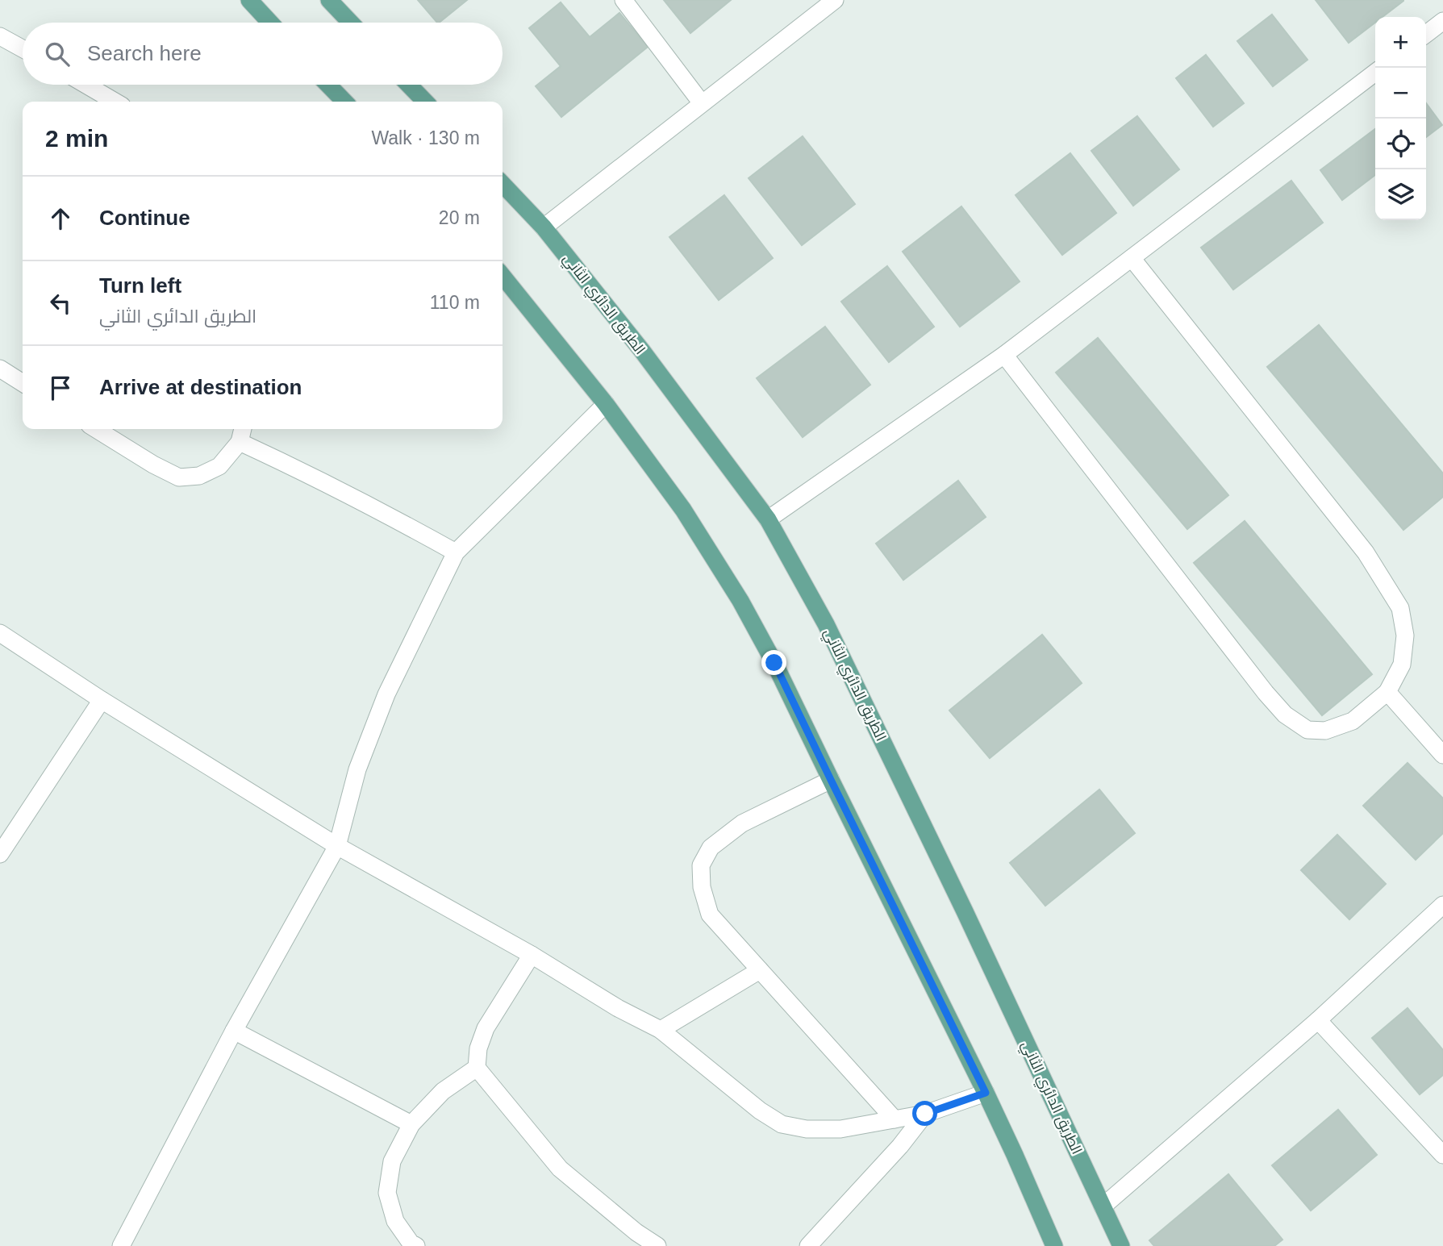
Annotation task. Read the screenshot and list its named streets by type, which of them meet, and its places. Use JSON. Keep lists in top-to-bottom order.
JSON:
{
  "streets": {
    "main road": ["الطريق الدائري الثاني"]
  },
  "page": {
    "map_buttons": ["+", "−"],
    "search": "Search here",
    "heading": ["2 min", "Walk · 130 m"],
    "list": [
      ["Continue", "20 m"],
      ["Turn left", "الطريق الدائري الثاني", "110 m"],
      "Arrive at destination"
    ]
  }
}
